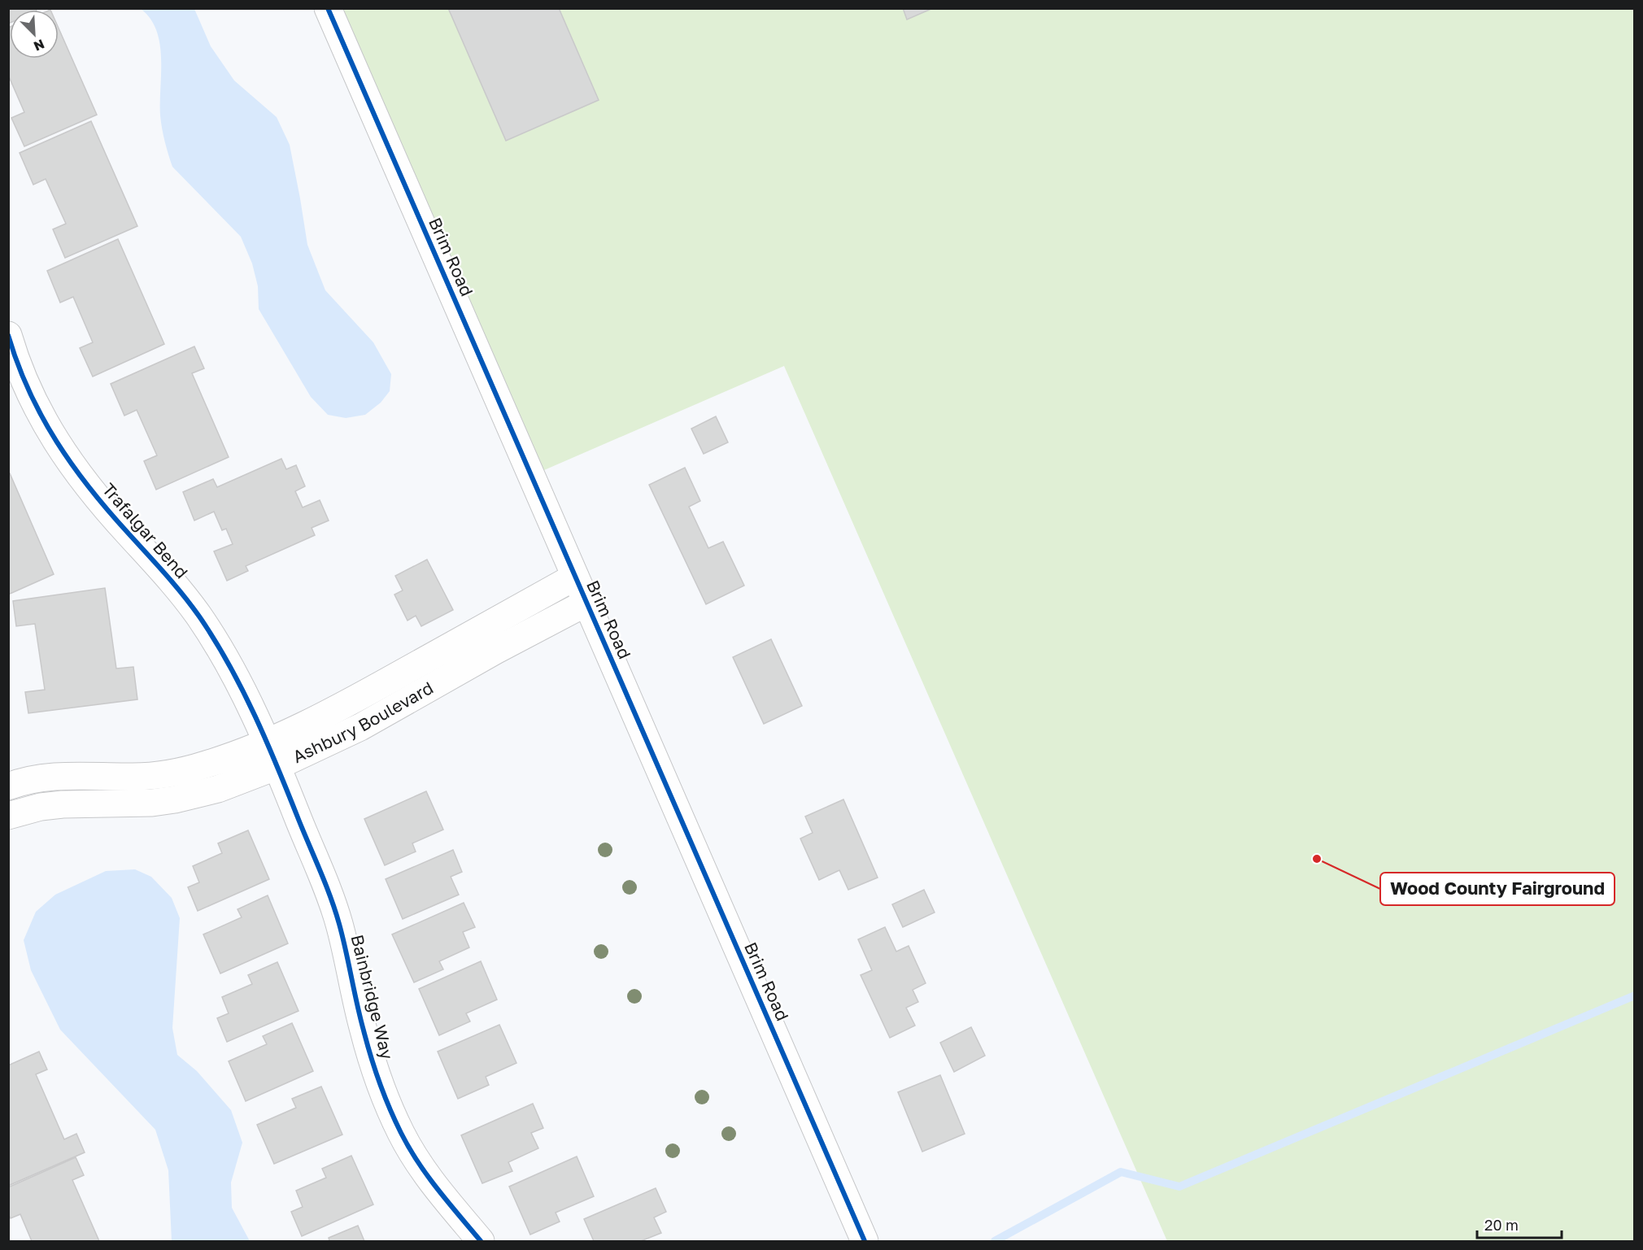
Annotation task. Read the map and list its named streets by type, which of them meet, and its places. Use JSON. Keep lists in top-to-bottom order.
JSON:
{
  "streets": {
    "street": [
      "Brim Road",
      "Trafalgar Bend",
      "Ashbury Boulevard",
      "Bainbridge Way"
    ]
  },
  "crossings": [
    ["Brim Road", "Ashbury Boulevard"],
    ["Trafalgar Bend", "Ashbury Boulevard"],
    ["Trafalgar Bend", "Bainbridge Way"],
    ["Ashbury Boulevard", "Bainbridge Way"]
  ],
  "places": ["Wood County Fairground"],
  "scale_bar": "20 m",
  "north": "bottom right"
}
